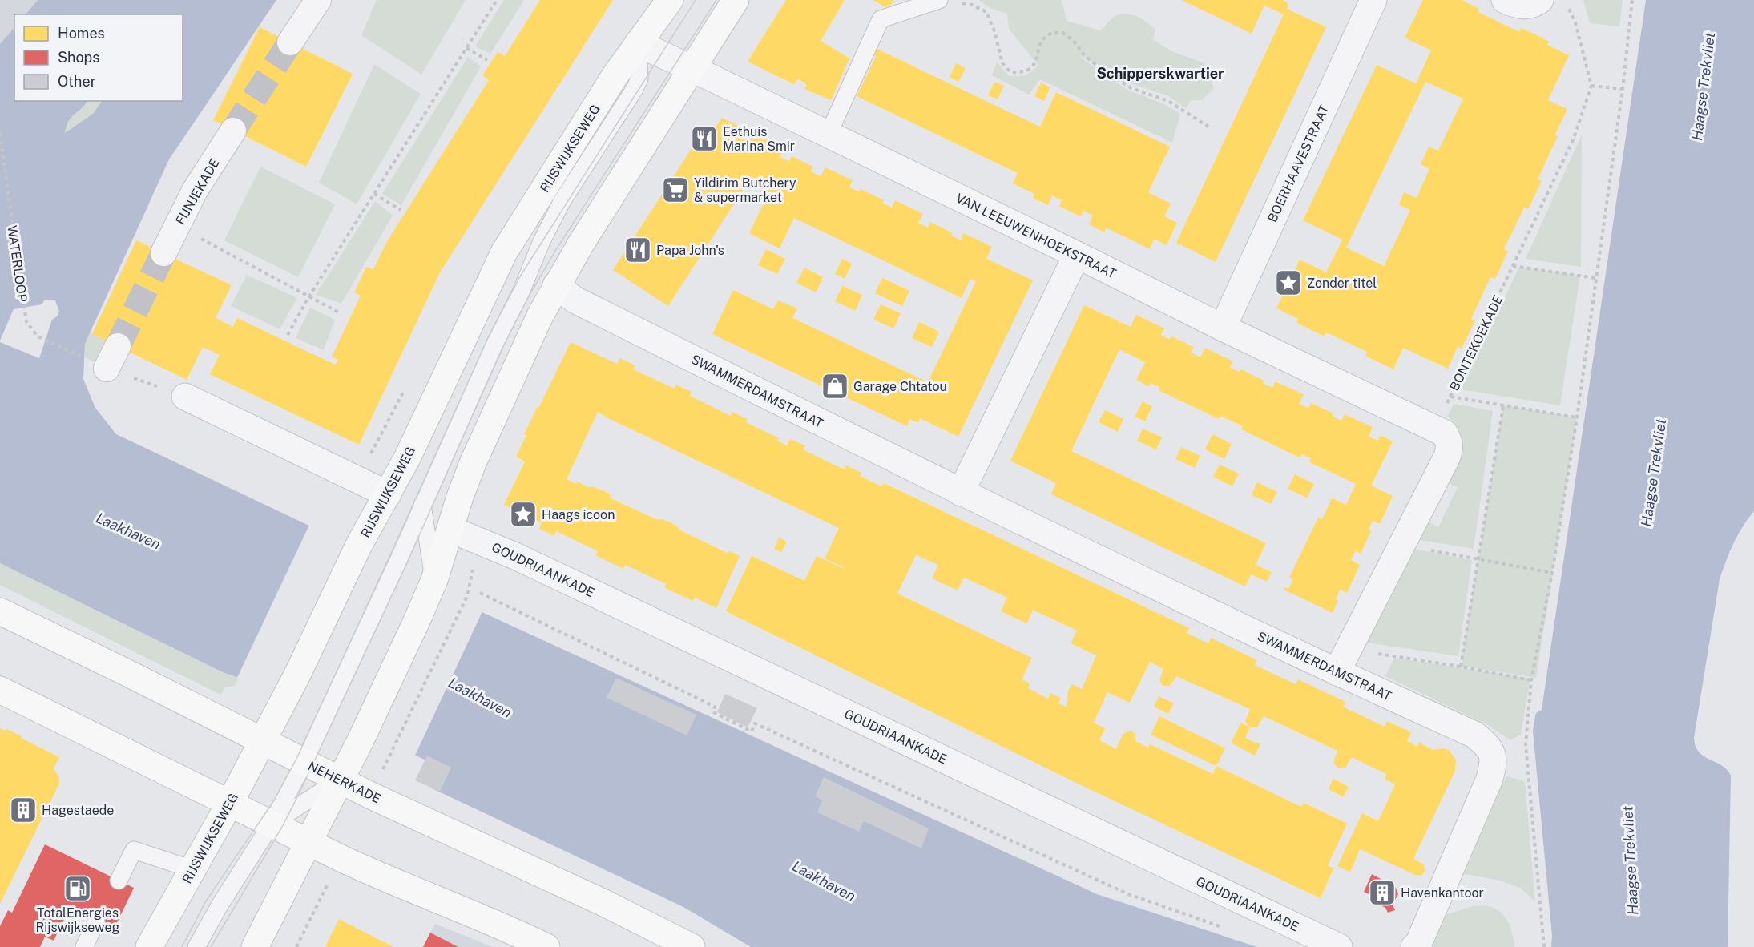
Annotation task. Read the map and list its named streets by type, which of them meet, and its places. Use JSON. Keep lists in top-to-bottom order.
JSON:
{
  "streets": {
    "main road": ["RIJSWIJKSEWEG", "NEHERKADE"],
    "street": [
      "BOERHAAVESTRAAT",
      "FIJNJEKADE",
      "VAN LEEUWENHOEKSTRAAT",
      "SWAMMERDAMSTRAAT",
      "GOUDRIAANKADE"
    ],
    "path": ["WATERLOOP", "BONTEKOEKADE"]
  },
  "crossings": [
    ["RIJSWIJKSEWEG", "VAN LEEUWENHOEKSTRAAT"],
    ["RIJSWIJKSEWEG", "NEHERKADE"],
    ["BOERHAAVESTRAAT", "VAN LEEUWENHOEKSTRAAT"],
    ["VAN LEEUWENHOEKSTRAAT", "BONTEKOEKADE"]
  ],
  "districts": ["Schipperskwartier"],
  "water": ["Haagse Trekvliet", "Laakhaven"],
  "places": {
    "restaurant": ["Eethuis Marina Smir", "Papa John's"],
    "supermarket": ["Yildirim Butchery & supermarket"],
    "place": ["Zonder titel", "Haags icoon"],
    "shop": ["Garage Chtatou"],
    "building": ["Hagestaede", "Havenkantoor"],
    "fuel station": ["TotalEnergies Rijswijkseweg"]
  },
  "legend": ["Homes", "Shops", "Other"]
}
